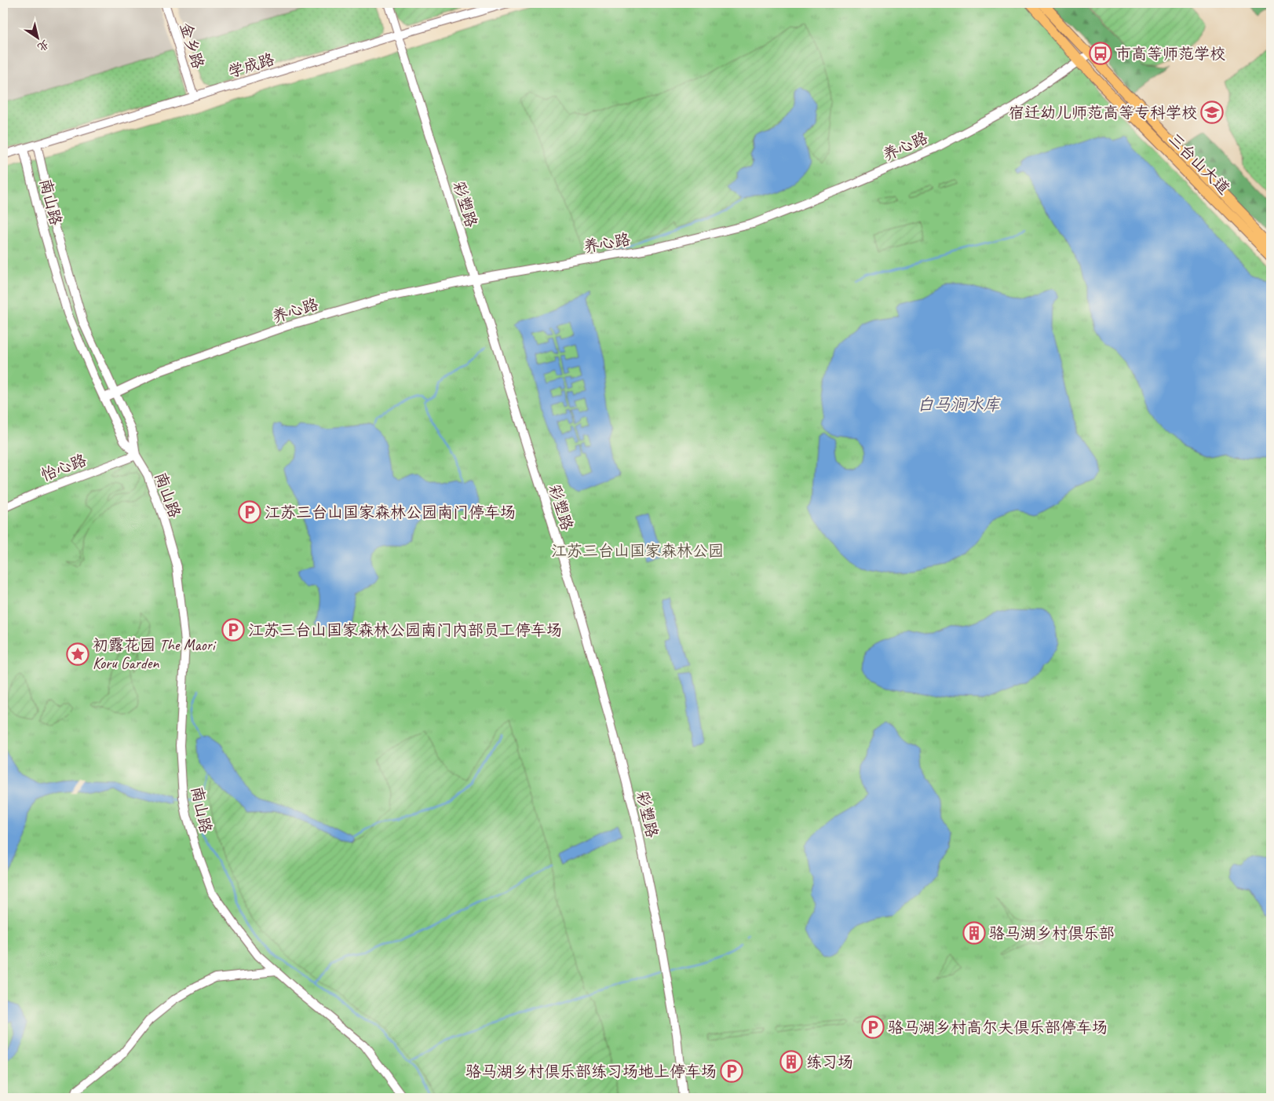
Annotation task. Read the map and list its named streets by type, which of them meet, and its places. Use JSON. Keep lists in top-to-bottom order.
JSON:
{
  "streets": {
    "main road": ["三台山大道"],
    "street": [
      "金乡路",
      "学成路",
      "养心路",
      "南山路",
      "彩塑路",
      "怡心路"
    ]
  },
  "crossings": [
    ["金乡路", "学成路"],
    ["学成路", "南山路"],
    ["学成路", "彩塑路"],
    ["养心路", "三台山大道"],
    ["养心路", "南山路"],
    ["养心路", "彩塑路"],
    ["南山路", "怡心路"]
  ],
  "water": ["白马涧水库"],
  "parks": ["江苏三台山国家森林公园"],
  "places": {
    "bus stop": ["市高等师范学校"],
    "school or university": ["宿迁幼儿师范高等专科学校"],
    "parking": [
      "江苏三台山国家森林公园南门停车场",
      "江苏三台山国家森林公园南门内部员工停车场",
      "骆马湖乡村高尔夫俱乐部停车场",
      "骆马湖乡村俱乐部练习场地上停车场"
    ],
    "place": ["初露花园 The Maori Koru Garden"],
    "building": ["骆马湖乡村俱乐部", "练习场"]
  },
  "north": "bottom right"
}
